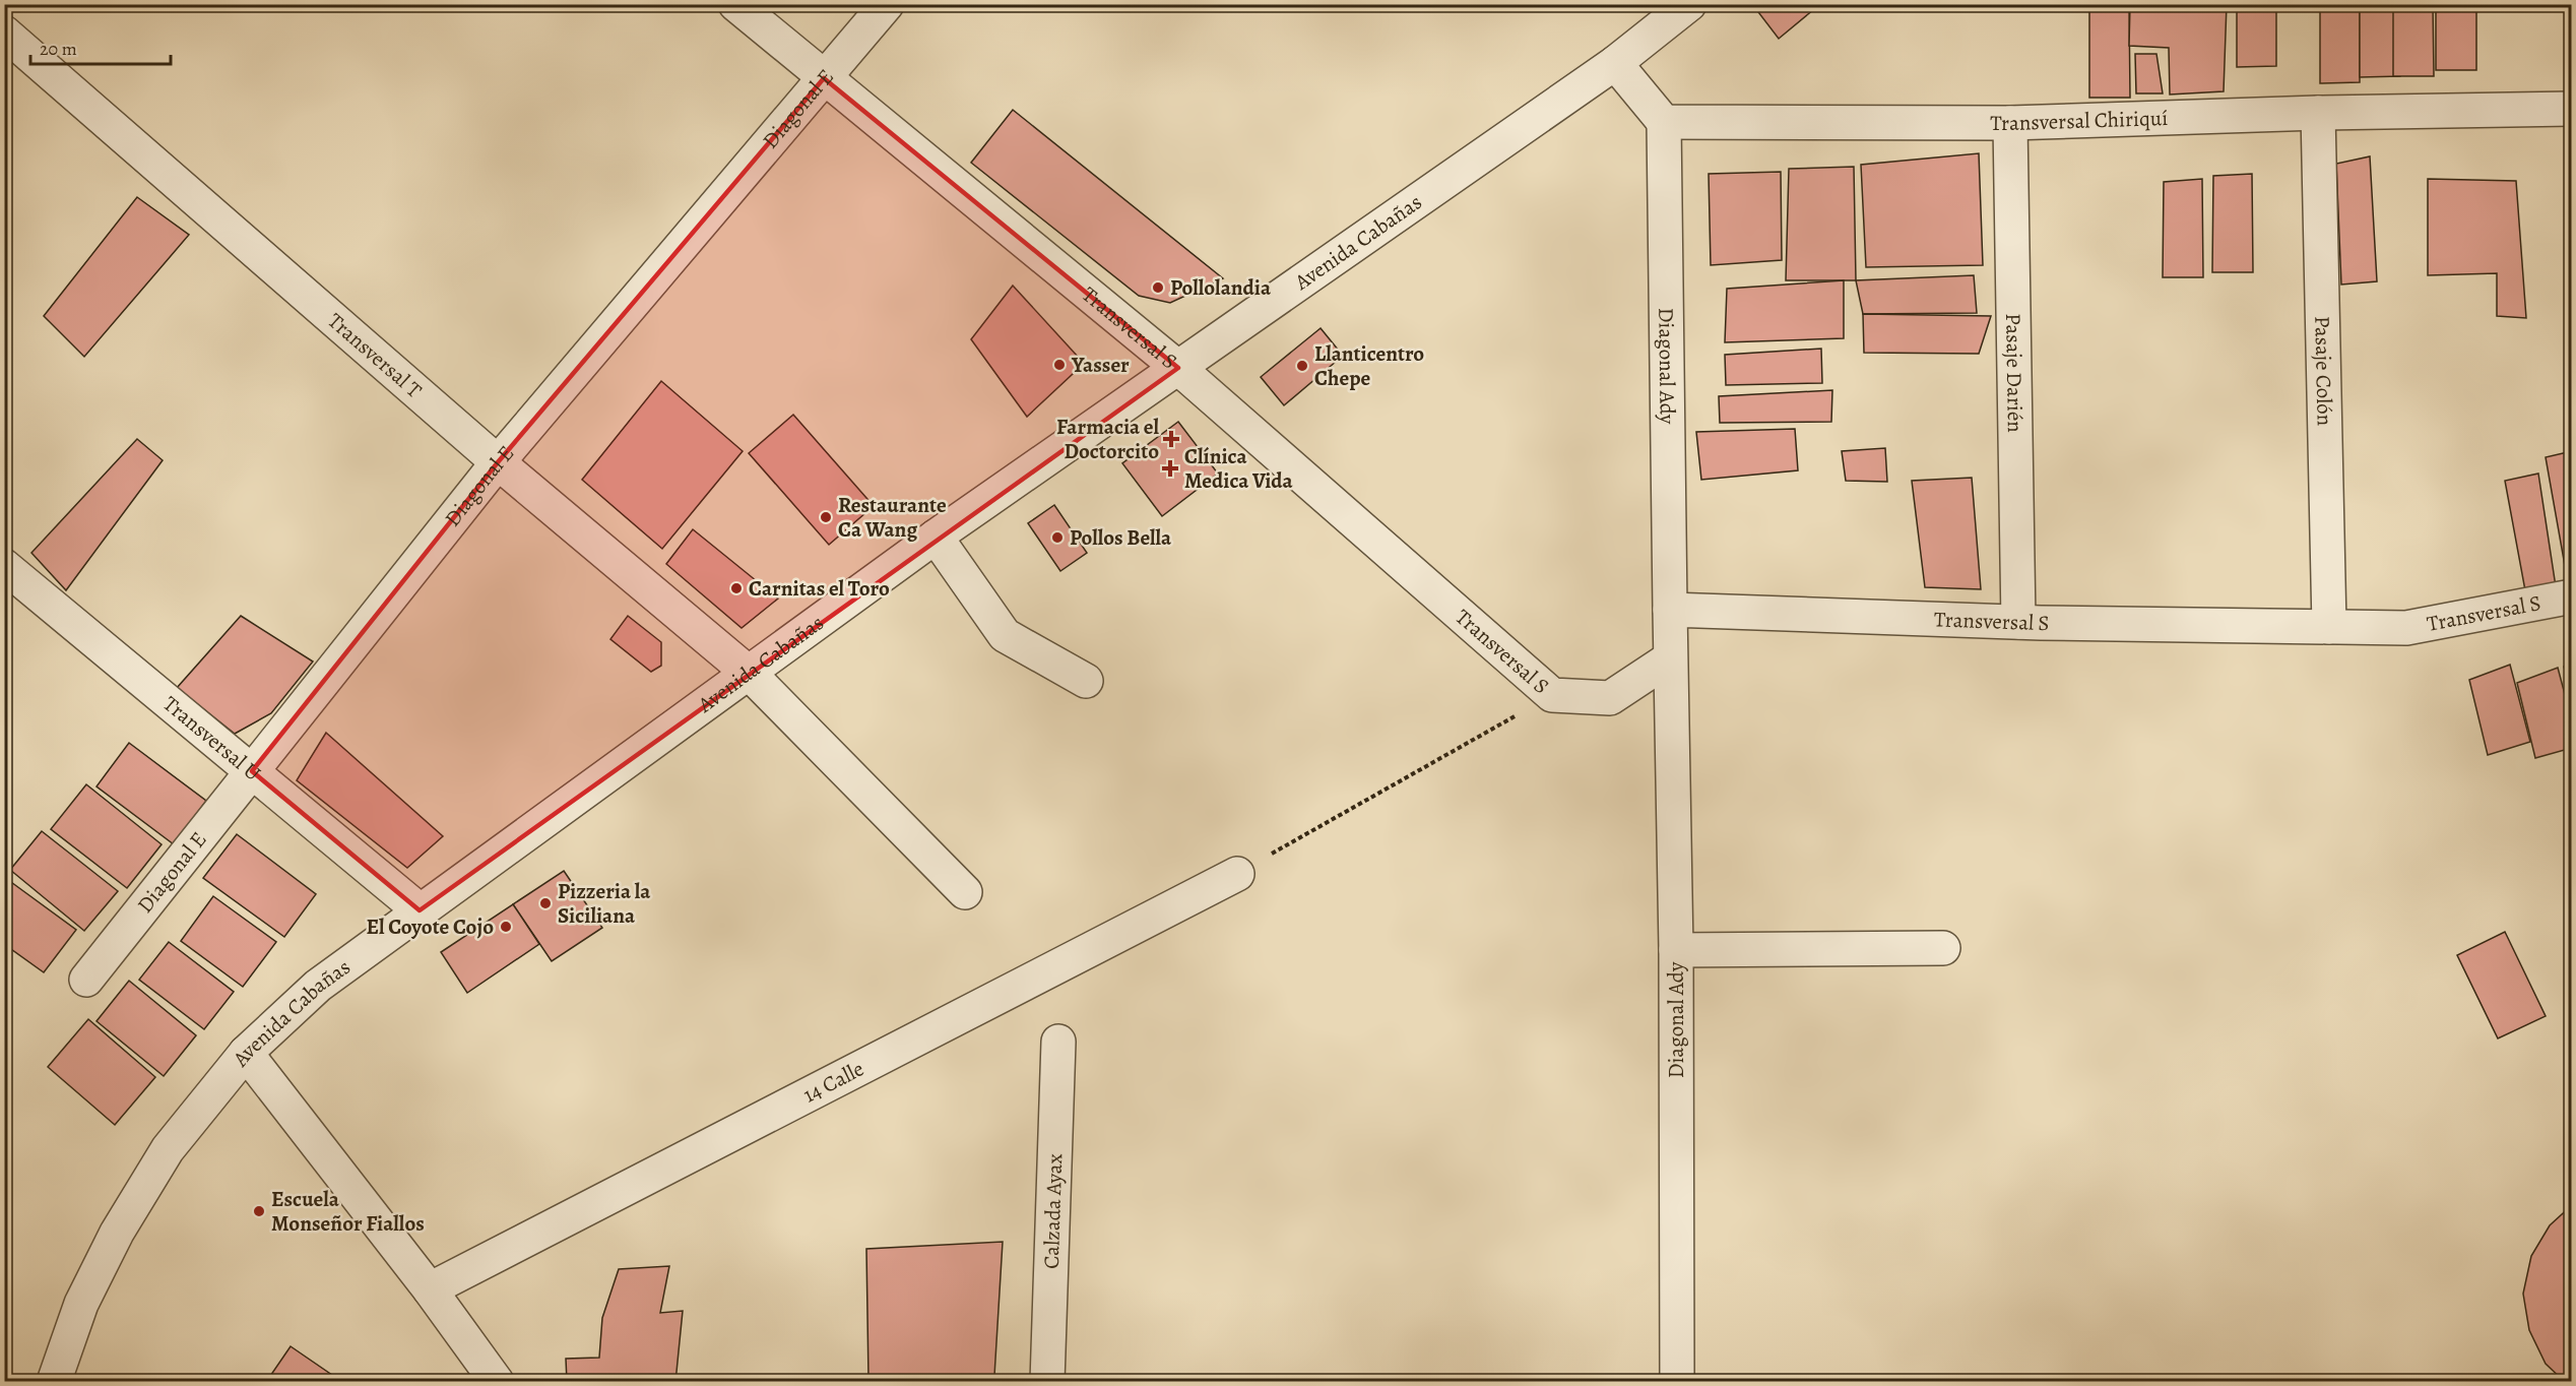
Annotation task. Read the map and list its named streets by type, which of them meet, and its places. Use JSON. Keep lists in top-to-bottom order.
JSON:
{
  "streets": {
    "street": [
      "Diagonal E",
      "Transversal Chiriquí",
      "Avenida Cabañas",
      "Transversal S",
      "Transversal T",
      "Diagonal Ady",
      "Pasaje Colón",
      "Pasaje Darién",
      "Transversal U",
      "14 Calle",
      "Calzada Ayax"
    ]
  },
  "crossings": [
    ["Diagonal E", "Transversal S"],
    ["Diagonal E", "Transversal T"],
    ["Diagonal E", "Transversal U"],
    ["Transversal Chiriquí", "Diagonal Ady"],
    ["Transversal Chiriquí", "Pasaje Colón"],
    ["Transversal Chiriquí", "Pasaje Darién"],
    ["Avenida Cabañas", "Transversal S"],
    ["Avenida Cabañas", "Transversal T"],
    ["Avenida Cabañas", "Transversal U"],
    ["Transversal S", "Diagonal Ady"],
    ["Transversal S", "Pasaje Colón"],
    ["Transversal S", "Pasaje Darién"]
  ],
  "places": {
    "other": [
      "Pollolandia",
      "Yasser",
      "Llanticentro Chepe",
      "Restaurante Ca Wang",
      "Pollos Bella",
      "Carnitas el Toro",
      "Pizzeria la Siciliana",
      "El Coyote Cojo",
      "Escuela Monseñor Fiallos"
    ],
    "health": ["Farmacia el Doctorcito", "Clínica Medica Vida"]
  },
  "scale_bar": "20 m"
}
